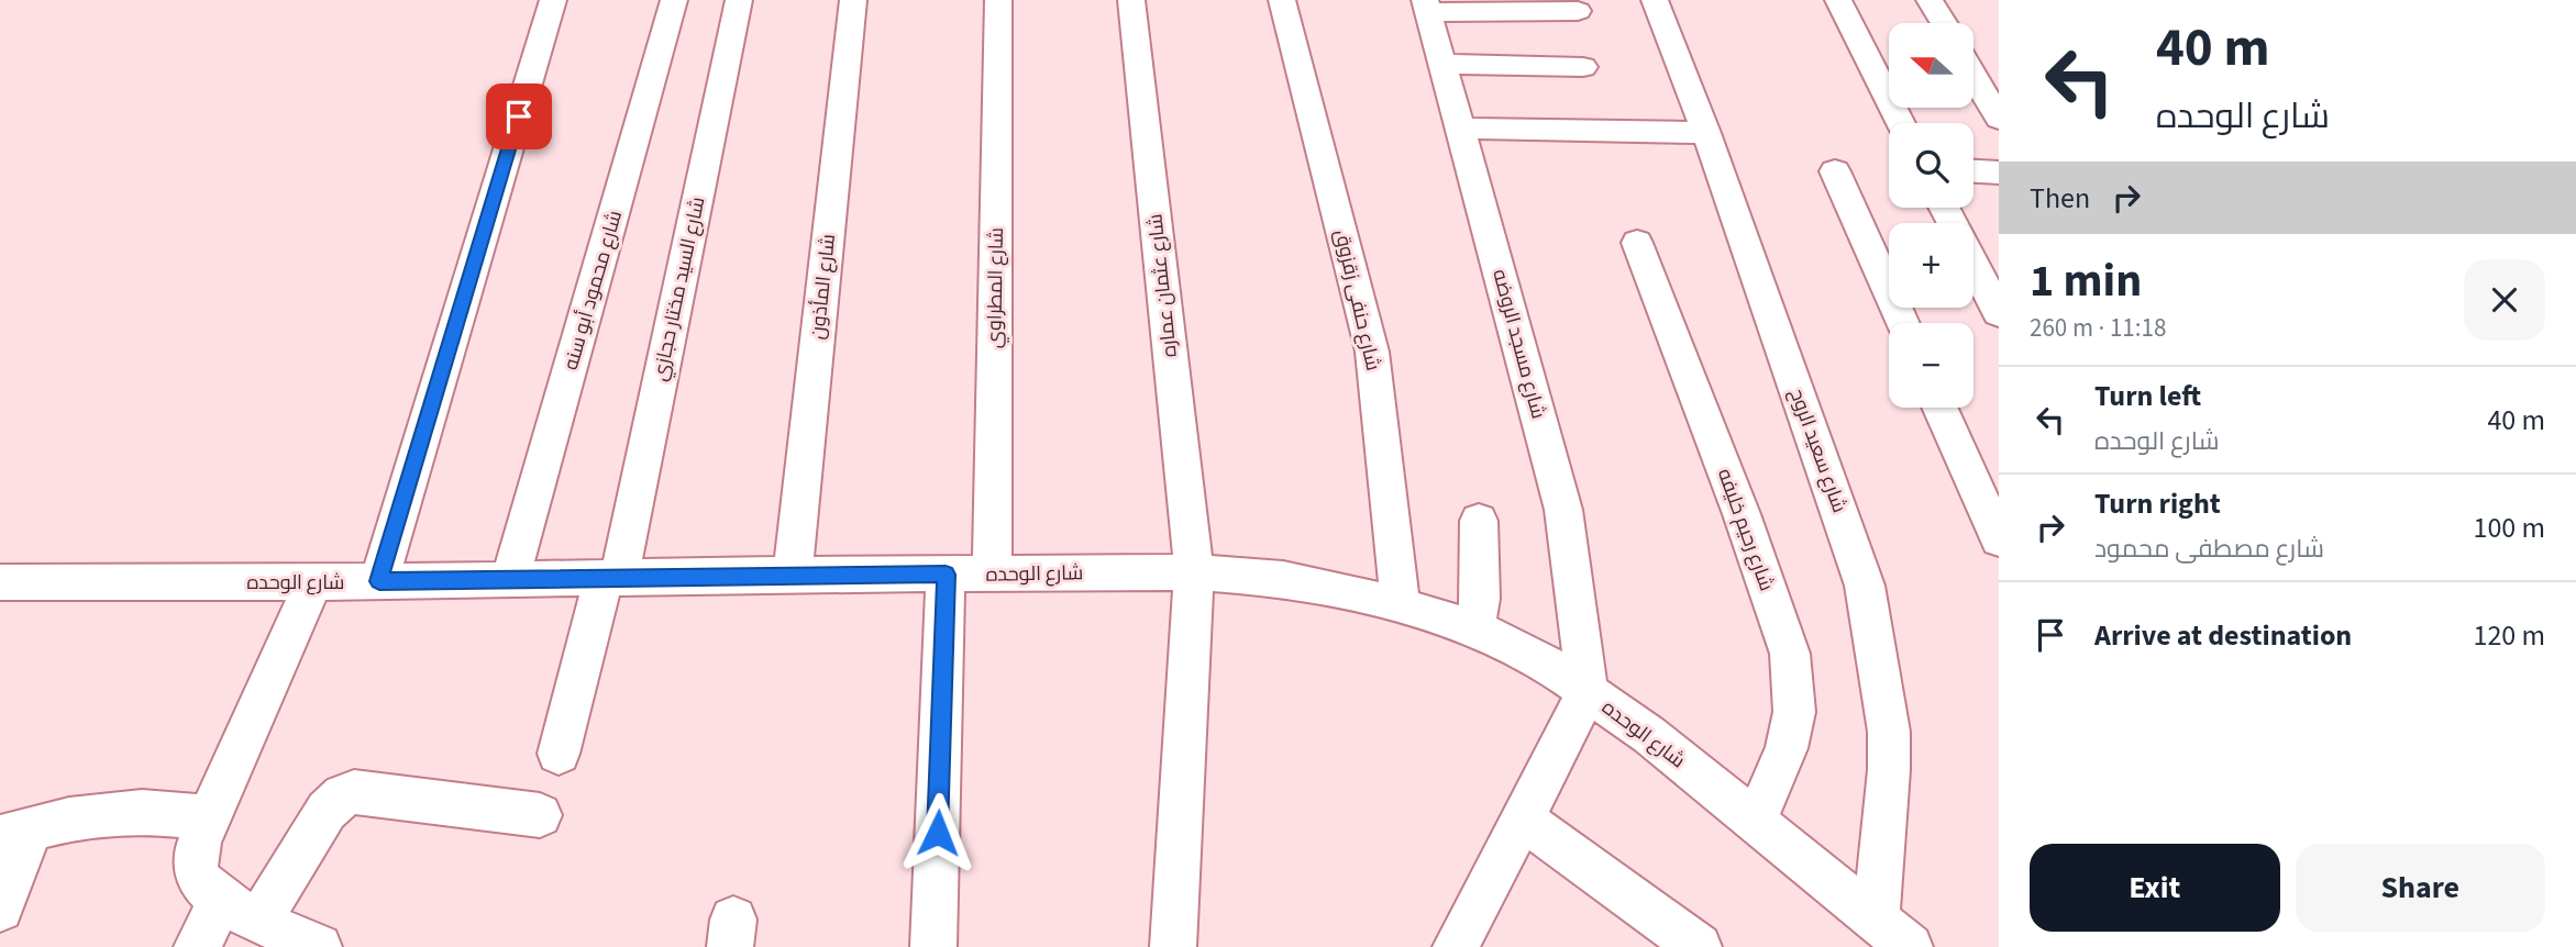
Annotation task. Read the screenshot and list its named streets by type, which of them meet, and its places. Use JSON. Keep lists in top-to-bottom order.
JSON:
{
  "streets": {
    "street": [
      "شارع عثمان عماره",
      "شارع المأذون",
      "شارع المطراوي",
      "شارع السيد مختار حجازي",
      "شارع محمود أبو سنه",
      "شارع حنفى زقزوق",
      "شارع مسجد الروضه",
      "شارع سعيد الروح",
      "شارع رحيم خليفه",
      "شارع الوحده"
    ]
  },
  "crossings": [
    ["شارع عثمان عماره", "شارع الوحده"],
    ["شارع المأذون", "شارع الوحده"],
    ["شارع المطراوي", "شارع الوحده"],
    ["شارع السيد مختار حجازي", "شارع الوحده"],
    ["شارع محمود أبو سنه", "شارع الوحده"],
    ["شارع حنفى زقزوق", "شارع الوحده"],
    ["شارع مسجد الروضه", "شارع الوحده"],
    ["شارع سعيد الروح", "شارع الوحده"],
    ["شارع رحيم خليفه", "شارع الوحده"]
  ],
  "north": "left",
  "page": {
    "turn": ["40 m", "شارع الوحده"],
    "map_buttons": ["+", "−"],
    "then": "Then",
    "heading": ["1 min", "260 m · 11:18"],
    "list": [
      {
        "name": "Turn left",
        "note": "شارع الوحده",
        "value": "40 m"
      },
      {
        "name": "Turn right",
        "note": "شارع مصطفى محمود",
        "value": "100 m"
      },
      {
        "name": "Arrive at destination",
        "value": "120 m"
      }
    ],
    "buttons": ["Exit", "Share"]
  }
}
